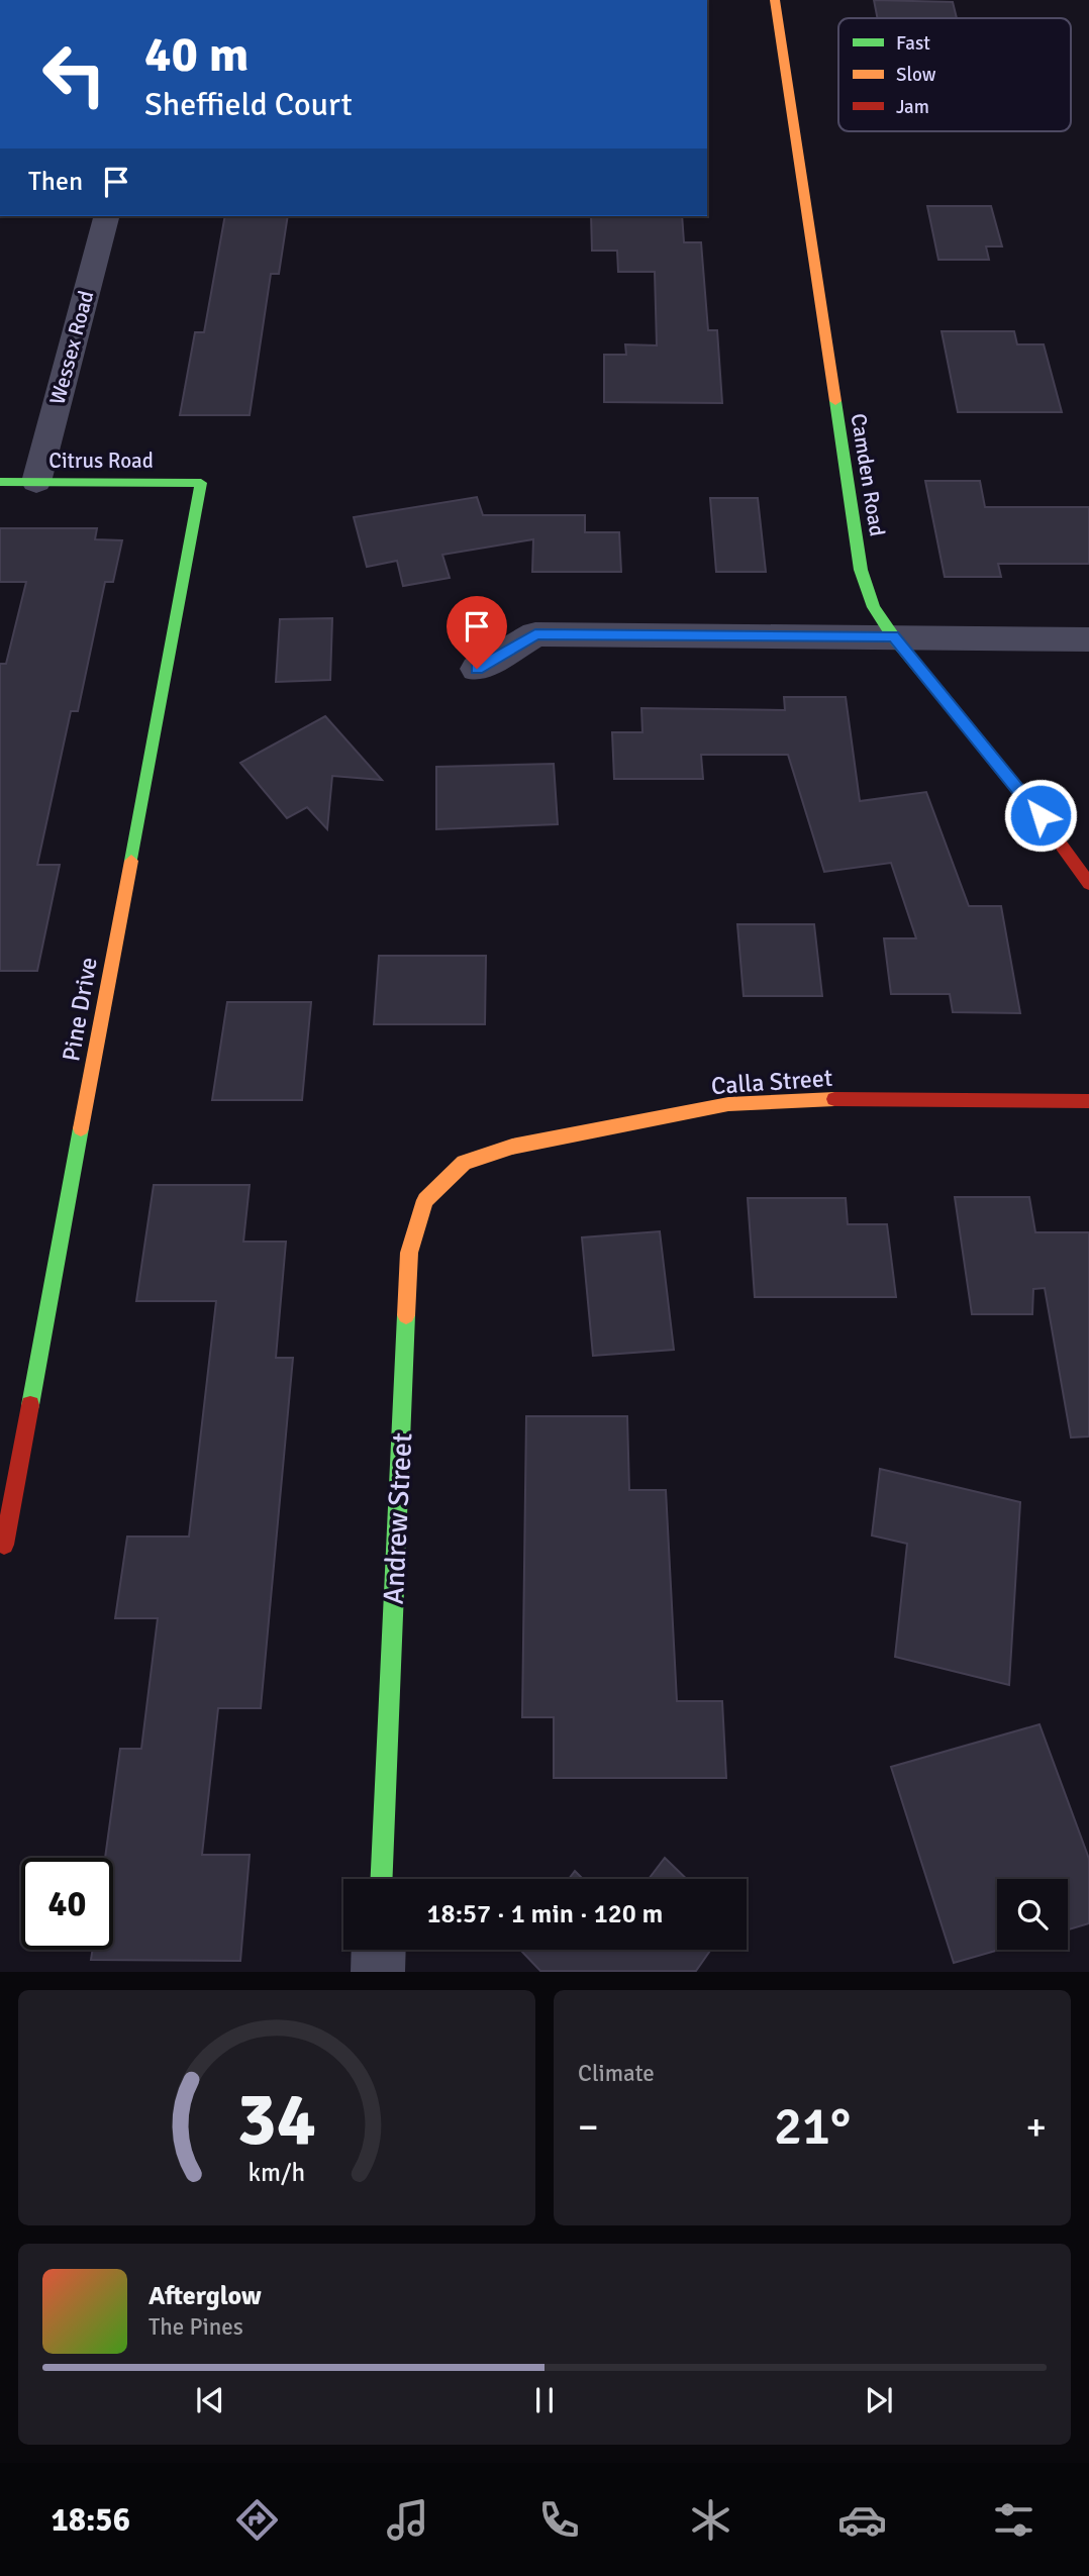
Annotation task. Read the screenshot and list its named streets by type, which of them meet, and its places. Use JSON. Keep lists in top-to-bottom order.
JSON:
{
  "streets": {
    "street": [
      "Wessex Road",
      "Citrus Road",
      "Camden Road",
      "Pine Drive",
      "Calla Street",
      "Andrew Street"
    ]
  },
  "crossings": [
    ["Wessex Road", "Citrus Road"],
    ["Citrus Road", "Pine Drive"],
    ["Calla Street", "Andrew Street"]
  ],
  "legend": ["Fast", "Slow", "Jam"],
  "page": {
    "turn": ["40 m", "Sheffield Court"],
    "then": "Then",
    "limit": "40",
    "trip": "18:57 · 1 min · 120 m",
    "tile": "Climate",
    "heat": ["−", "21°", "+"],
    "song": ["Afterglow", "The Pines"],
    "tabs": "18:56",
    "gauge": ["34", "km/h"]
  }
}
